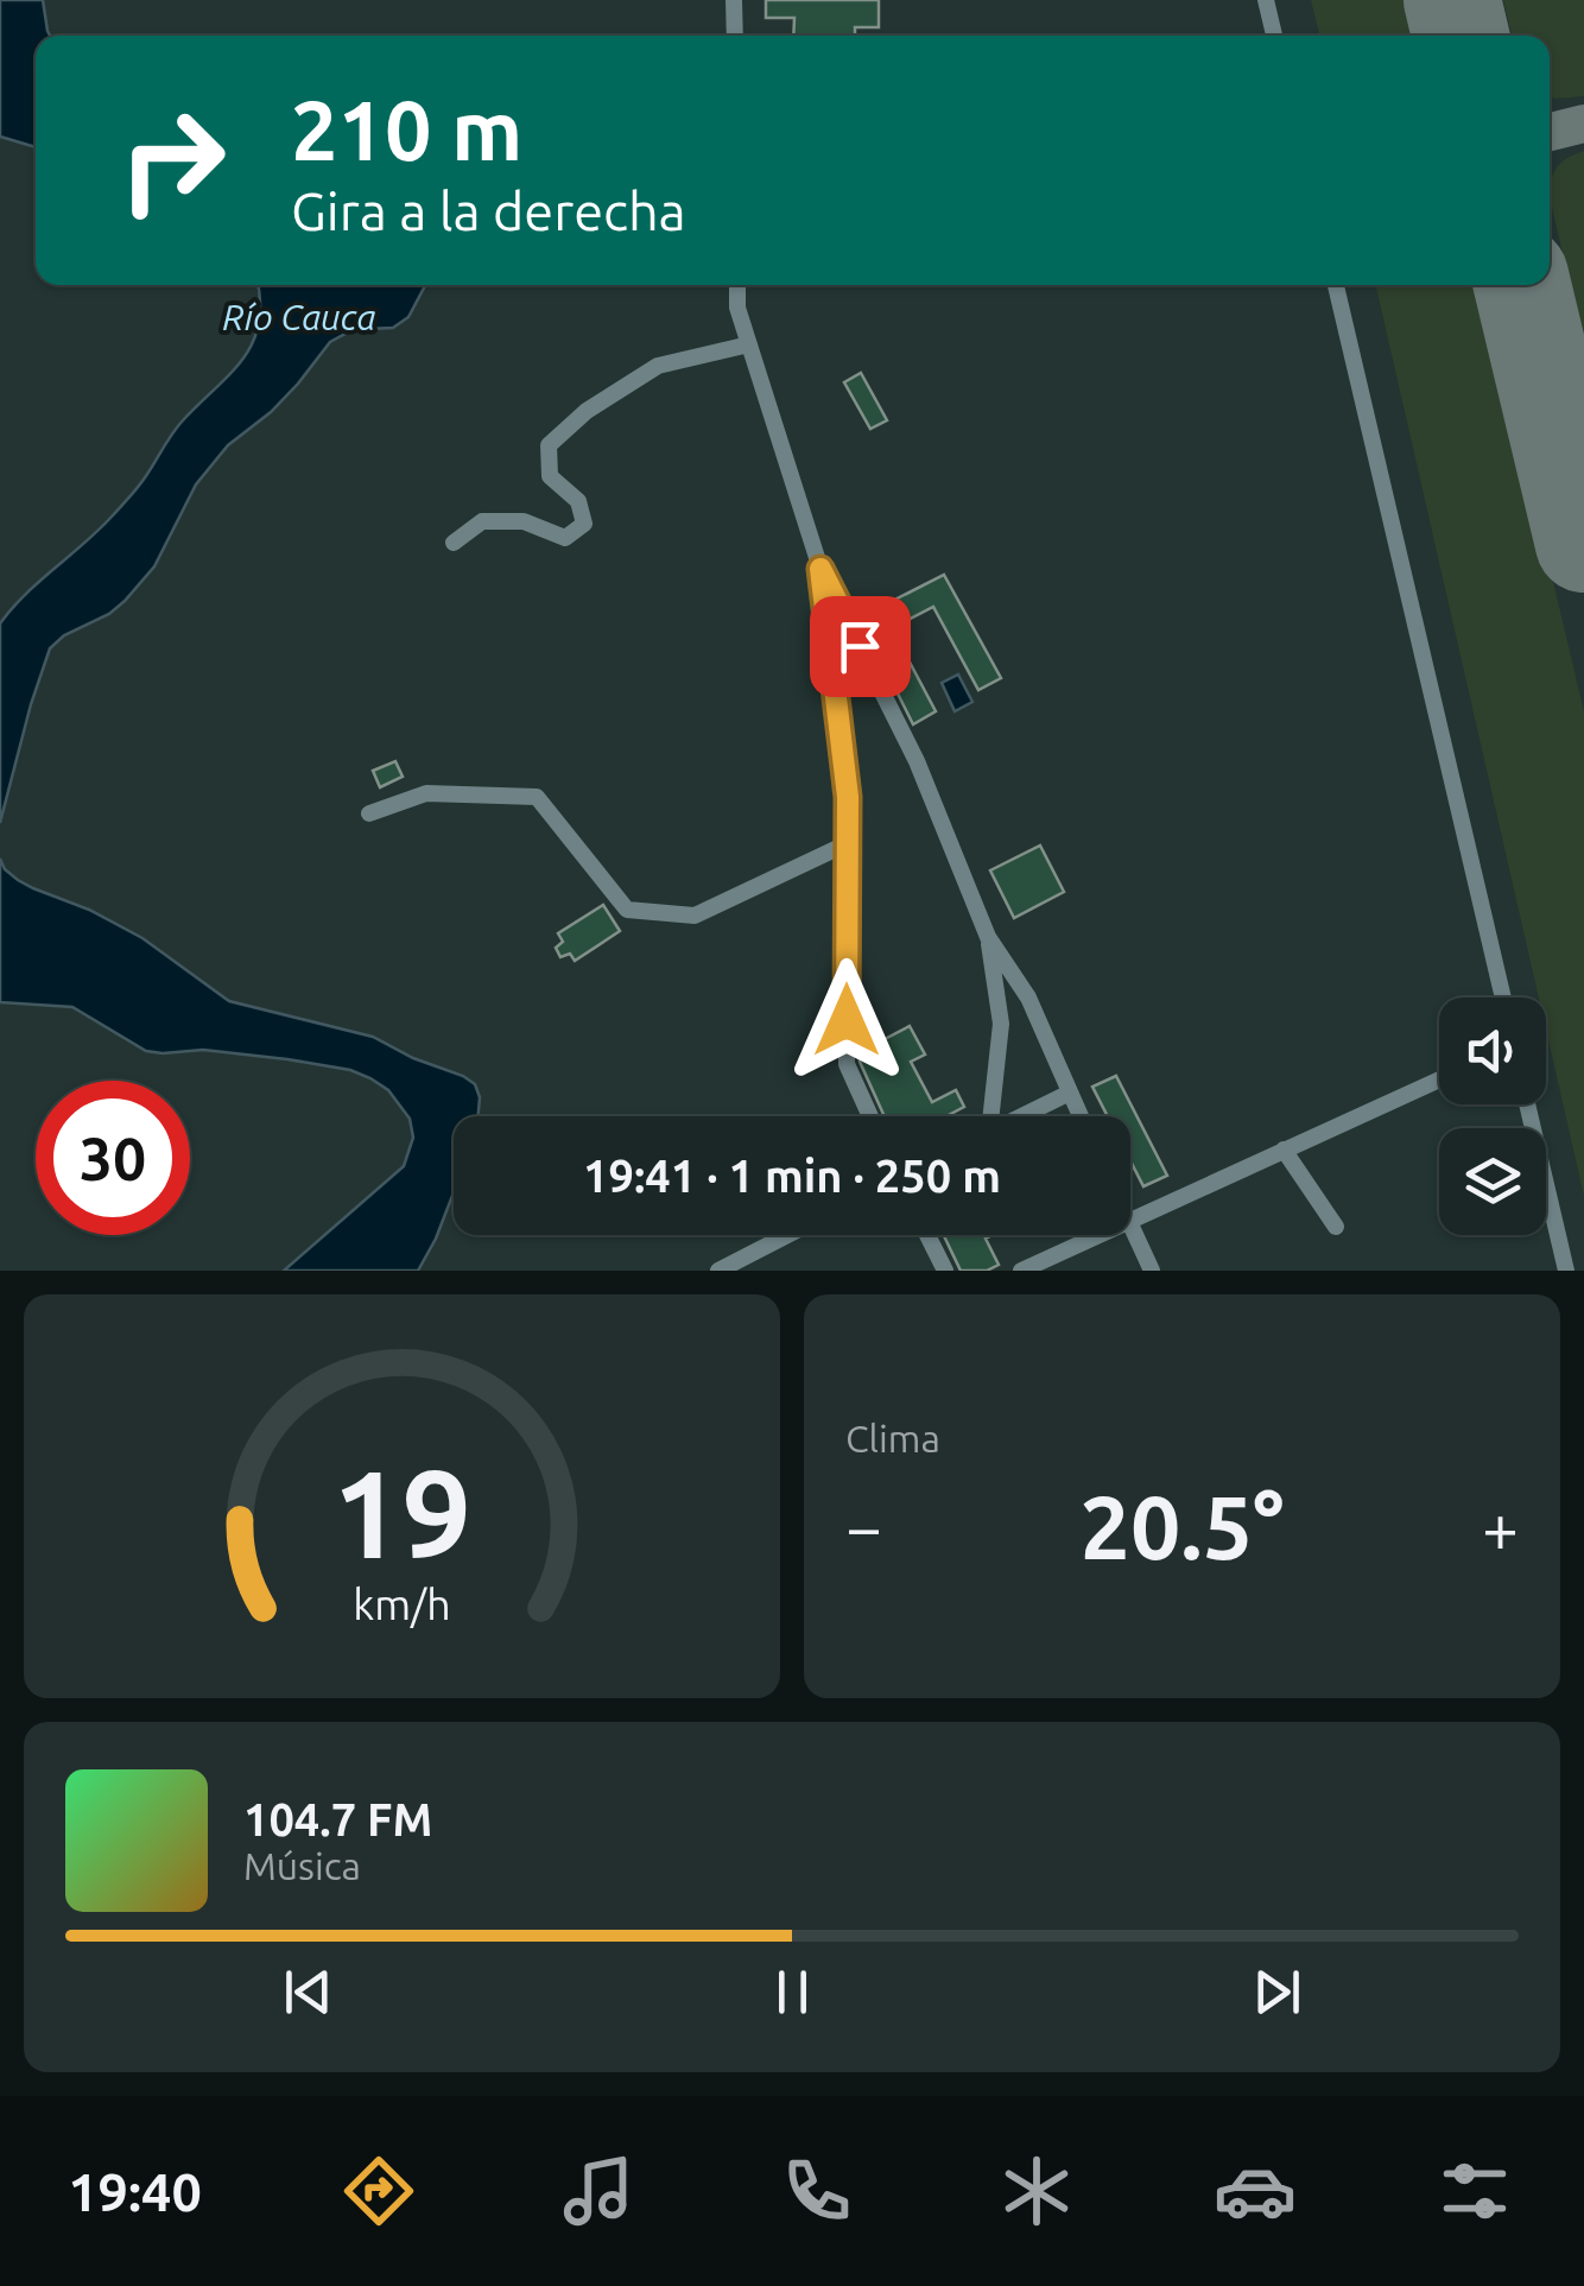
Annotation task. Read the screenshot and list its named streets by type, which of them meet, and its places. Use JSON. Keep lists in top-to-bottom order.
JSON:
{
  "water": ["Río Cauca"],
  "page": {
    "turn": ["210 m", "Gira a la derecha"],
    "limit": "30",
    "trip": "19:41 · 1 min · 250 m",
    "tile": "Clima",
    "heat": ["−", "20.5°", "+"],
    "song": ["104.7 FM", "Música"],
    "tabs": "19:40",
    "gauge": ["19", "km/h"]
  }
}
